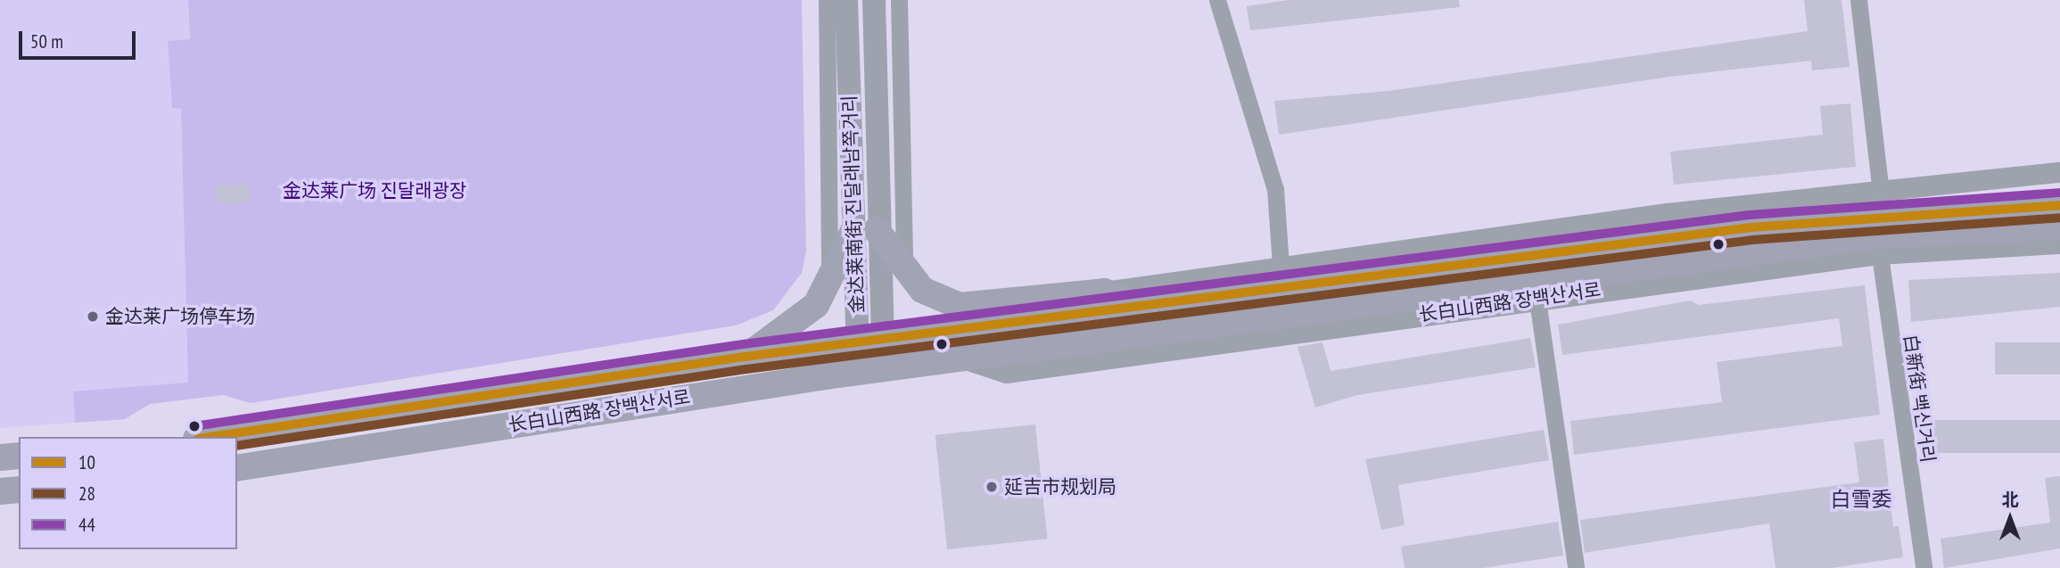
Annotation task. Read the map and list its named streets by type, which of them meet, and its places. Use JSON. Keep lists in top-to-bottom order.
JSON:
{
  "streets": {
    "main road": ["金达莱南街 진달래남쪽거리", "长白山西路 장백산서로"],
    "street": ["白新街 백신거리"]
  },
  "crossings": [
    ["金达莱南街 진달래남쪽거리", "长白山西路 장백산서로"],
    ["长白山西路 장백산서로", "白新街 백신거리"]
  ],
  "districts": ["白雪委"],
  "parks": ["金达莱广场 진달래광장"],
  "places": ["金达莱广场停车场", "延吉市规划局"],
  "lines": ["transit line 44", "transit line 10", "transit line 28"],
  "legend": ["10", "28", "44"],
  "scale_bar": "50 m",
  "north": "top"
}
